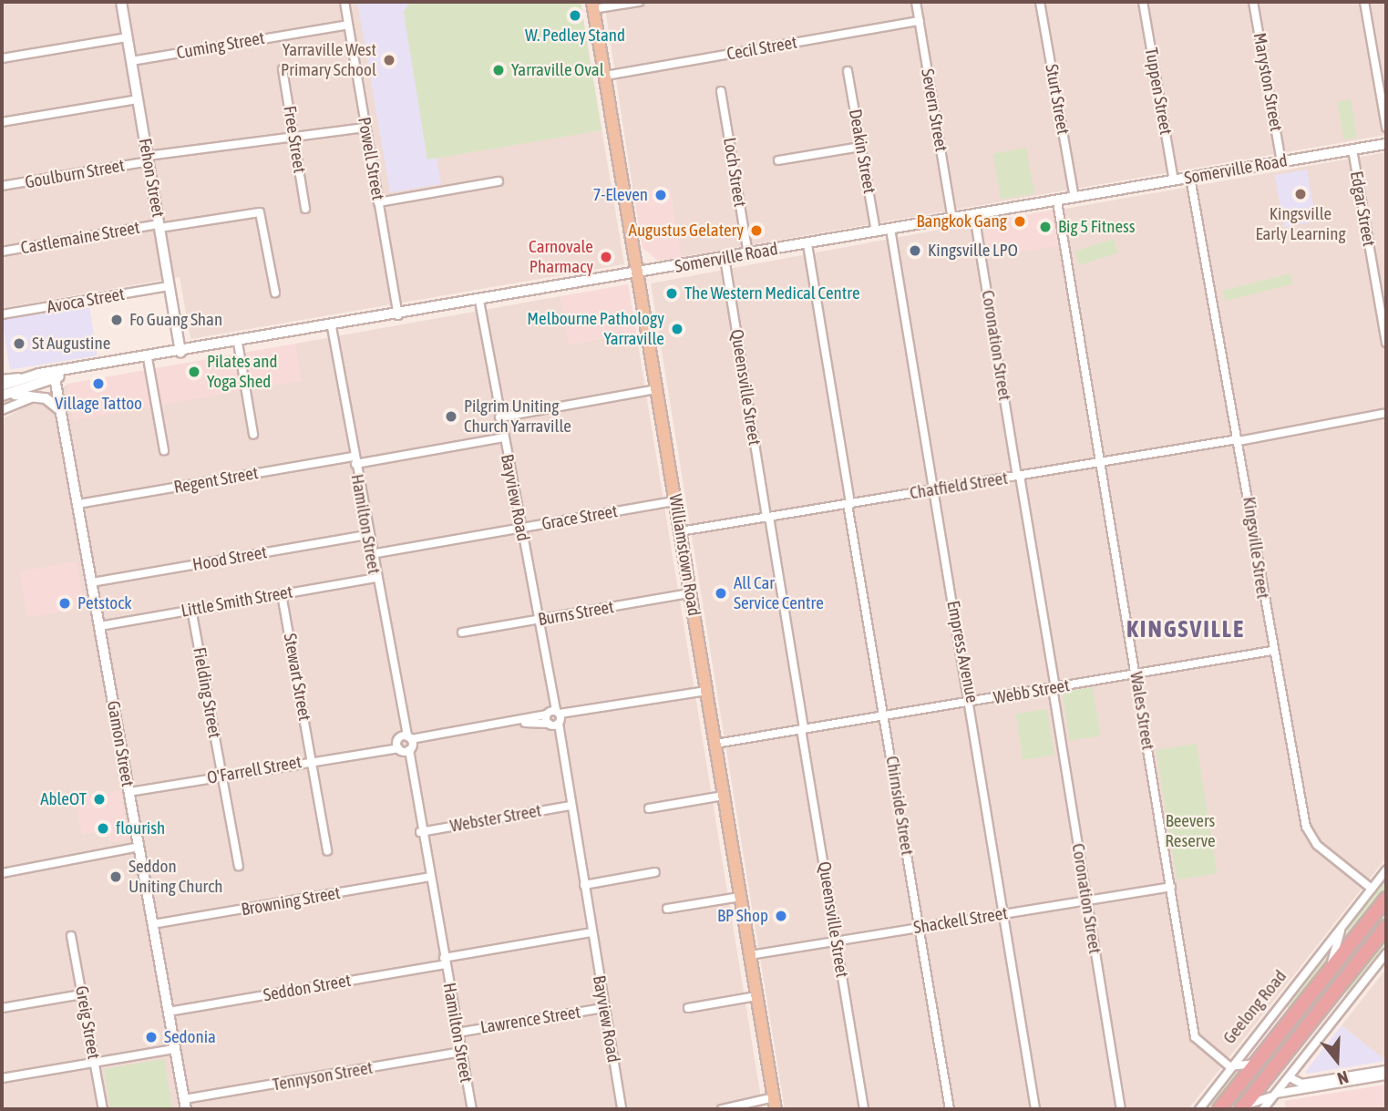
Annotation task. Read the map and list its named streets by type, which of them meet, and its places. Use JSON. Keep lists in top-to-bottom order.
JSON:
{
  "streets": {
    "highway": ["Geelong Road"],
    "main road": [
      "Somerville Road",
      "Fehon Street",
      "Williamstown Road",
      "Gamon Street"
    ],
    "street": [
      "Cuming Street",
      "Cecil Street",
      "Maryston Street",
      "Tuppen Street",
      "Sturt Street",
      "Severn Street",
      "Free Street",
      "Deakin Street",
      "Powell Street",
      "Loch Street",
      "Goulburn Street",
      "Edgar Street",
      "Castlemaine Street",
      "Avoca Street",
      "Coronation Street",
      "Queensville Street",
      "Regent Street",
      "Chatfield Street",
      "Bayview Road",
      "Grace Street",
      "Hamilton Street",
      "Kingsville Street",
      "Hood Street",
      "Little Smith Street",
      "Burns Street",
      "Empress Avenue",
      "Stewart Street",
      "Webb Street",
      "Fielding Street",
      "Wales Street",
      "O'Farrell Street",
      "Chirnside Street",
      "Webster Street",
      "Browning Street",
      "Shackell Street",
      "Seddon Street",
      "Lawrence Street",
      "Greig Street",
      "Tennyson Street"
    ]
  },
  "crossings": [
    ["Cuming Street", "Powell Street"],
    ["Cuming Street", "Fehon Street"],
    ["Cecil Street", "Severn Street"],
    ["Cecil Street", "Williamstown Road"],
    ["Maryston Street", "Somerville Road"],
    ["Tuppen Street", "Somerville Road"],
    ["Sturt Street", "Somerville Road"],
    ["Severn Street", "Somerville Road"],
    ["Free Street", "Goulburn Street"],
    ["Deakin Street", "Somerville Road"],
    ["Powell Street", "Somerville Road"],
    ["Powell Street", "Goulburn Street"],
    ["Somerville Road", "Loch Street"],
    ["Somerville Road", "Fehon Street"],
    ["Somerville Road", "Edgar Street"],
    ["Somerville Road", "Coronation Street"],
    ["Somerville Road", "Queensville Street"],
    ["Somerville Road", "Bayview Road"],
    ["Somerville Road", "Hamilton Street"],
    ["Somerville Road", "Kingsville Street"],
    ["Somerville Road", "Williamstown Road"],
    ["Somerville Road", "Empress Avenue"],
    ["Somerville Road", "Wales Street"],
    ["Somerville Road", "Gamon Street"],
    ["Somerville Road", "Chirnside Street"],
    ["Goulburn Street", "Fehon Street"],
    ["Fehon Street", "Castlemaine Street"],
    ["Fehon Street", "Avoca Street"],
    ["Coronation Street", "Chatfield Street"],
    ["Coronation Street", "Webb Street"],
    ["Coronation Street", "Shackell Street"],
    ["Queensville Street", "Chatfield Street"],
    ["Queensville Street", "Webb Street"],
    ["Queensville Street", "Shackell Street"],
    ["Regent Street", "Bayview Road"],
    ["Regent Street", "Hamilton Street"],
    ["Regent Street", "Gamon Street"],
    ["Chatfield Street", "Kingsville Street"],
    ["Chatfield Street", "Williamstown Road"],
    ["Chatfield Street", "Empress Avenue"],
    ["Chatfield Street", "Wales Street"],
    ["Chatfield Street", "Chirnside Street"],
    ["Bayview Road", "Grace Street"],
    ["Bayview Road", "Burns Street"],
    ["Bayview Road", "O'Farrell Street"],
    ["Bayview Road", "Webster Street"],
    ["Bayview Road", "Seddon Street"],
    ["Bayview Road", "Lawrence Street"],
    ["Grace Street", "Hamilton Street"],
    ["Grace Street", "Williamstown Road"],
    ["Hamilton Street", "Hood Street"],
    ["Hamilton Street", "Little Smith Street"],
    ["Hamilton Street", "O'Farrell Street"],
    ["Hamilton Street", "Webster Street"],
    ["Hamilton Street", "Browning Street"],
    ["Hamilton Street", "Seddon Street"],
    ["Hamilton Street", "Lawrence Street"],
    ["Hamilton Street", "Tennyson Street"],
    ["Kingsville Street", "Webb Street"],
    ["Kingsville Street", "Geelong Road"],
    ["Williamstown Road", "Burns Street"],
    ["Williamstown Road", "Webb Street"],
    ["Williamstown Road", "O'Farrell Street"],
    ["Williamstown Road", "Shackell Street"],
    ["Hood Street", "Gamon Street"],
    ["Little Smith Street", "Stewart Street"],
    ["Little Smith Street", "Fielding Street"],
    ["Little Smith Street", "Gamon Street"],
    ["Empress Avenue", "Webb Street"],
    ["Empress Avenue", "Shackell Street"],
    ["Stewart Street", "O'Farrell Street"],
    ["Webb Street", "Wales Street"],
    ["Webb Street", "Chirnside Street"],
    ["Fielding Street", "O'Farrell Street"],
    ["Wales Street", "Shackell Street"],
    ["Wales Street", "Geelong Road"],
    ["Gamon Street", "O'Farrell Street"],
    ["Gamon Street", "Browning Street"],
    ["Gamon Street", "Seddon Street"],
    ["Gamon Street", "Tennyson Street"],
    ["Chirnside Street", "Shackell Street"]
  ],
  "districts": ["KINGSVILLE"],
  "parks": ["Beevers Reserve"],
  "places": [
    "W. Pedley Stand",
    "Yarraville West Primary School",
    "Yarraville Oval",
    "Kingsville Early Learning",
    "7-Eleven",
    "Bangkok Gang",
    "Big 5 Fitness",
    "Augustus Gelatery",
    "Kingsville LPO",
    "Carnovale Pharmacy",
    "The Western Medical Centre",
    "Fo Guang Shan",
    "Melbourne Pathology Yarraville",
    "St Augustine",
    "Pilates and Yoga Shed",
    "Village Tattoo",
    "Pilgrim Uniting Church Yarraville",
    "All Car Service Centre",
    "Petstock",
    "AbleOT",
    "flourish",
    "Seddon Uniting Church",
    "BP Shop",
    "Sedonia"
  ],
  "north": "bottom"
}
